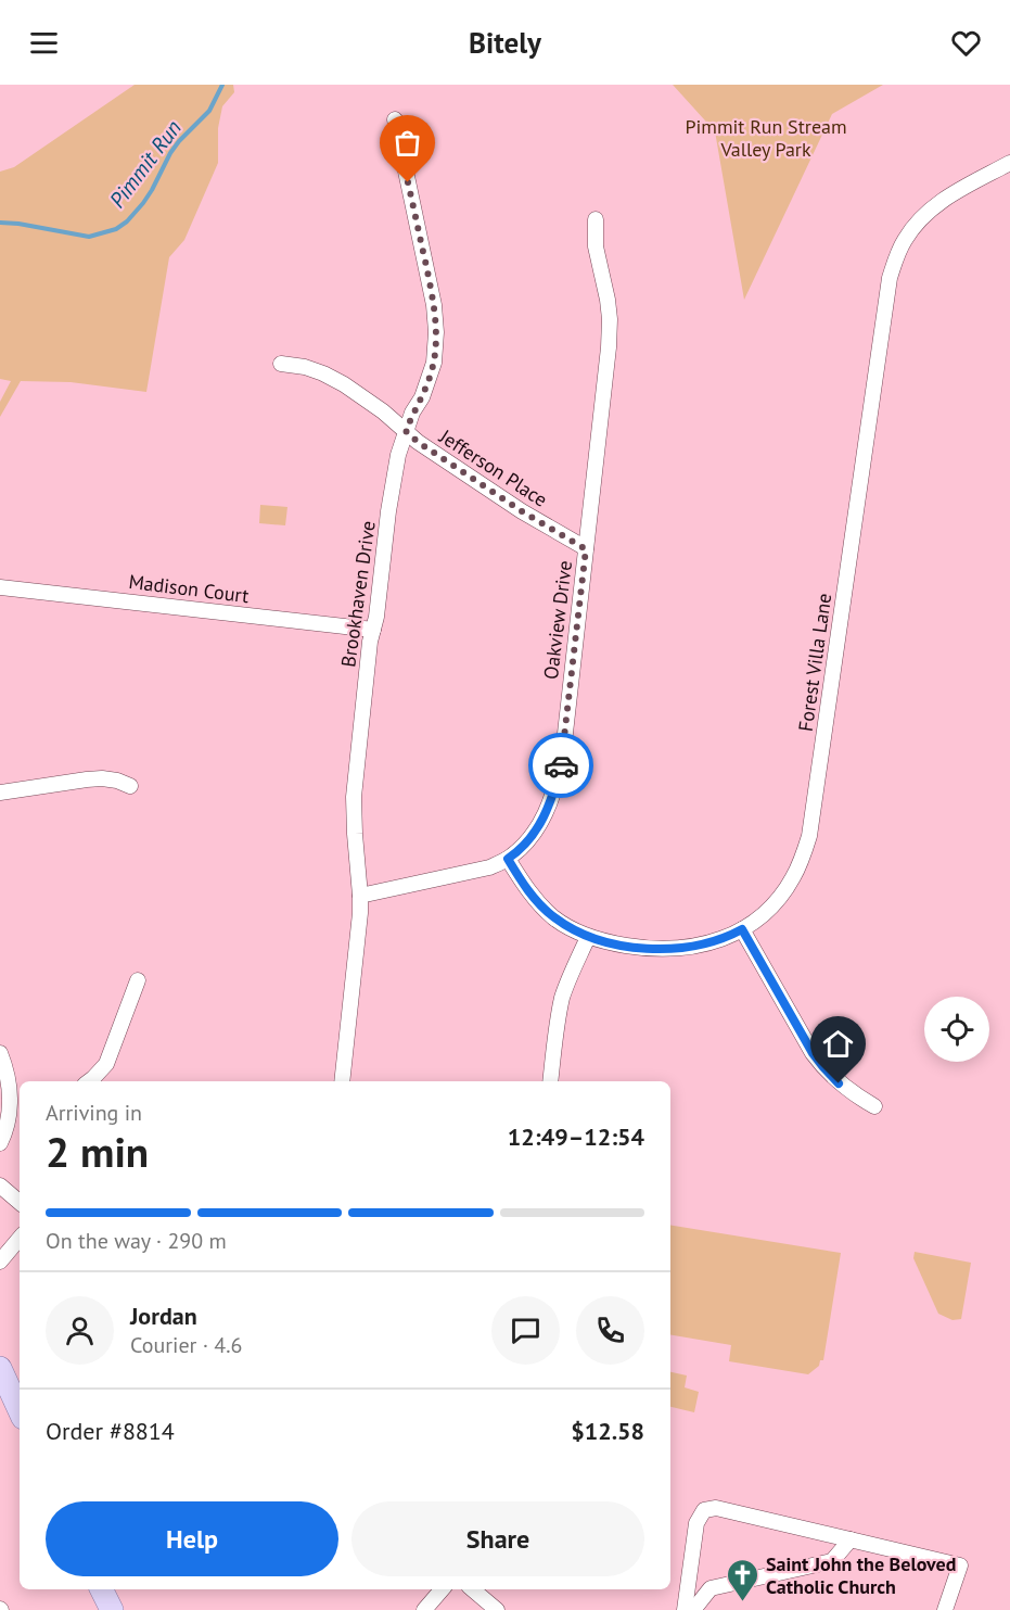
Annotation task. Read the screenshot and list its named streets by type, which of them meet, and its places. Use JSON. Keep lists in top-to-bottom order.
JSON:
{
  "streets": {
    "street": [
      "Jefferson Place",
      "Madison Court",
      "Brookhaven Drive",
      "Oakview Drive",
      "Forest Villa Lane"
    ]
  },
  "crossings": [
    ["Jefferson Place", "Brookhaven Drive"],
    ["Jefferson Place", "Oakview Drive"],
    ["Madison Court", "Brookhaven Drive"],
    ["Brookhaven Drive", "Oakview Drive"],
    ["Oakview Drive", "Forest Villa Lane"]
  ],
  "water": ["Pimmit Run"],
  "parks": ["Pimmit Run Stream Valley Park"],
  "places": {
    "church": ["Saint John the Beloved Catholic Church"]
  },
  "page": {
    "header": "Bitely",
    "heading": ["2 min", "Arriving in", "12:49–12:54"],
    "panel": [
      "Jordan",
      "Courier · 4.6",
      "Order #8814",
      "$12.58"
    ],
    "bar": "On the way · 290 m",
    "buttons": ["Help", "Share"]
  }
}
